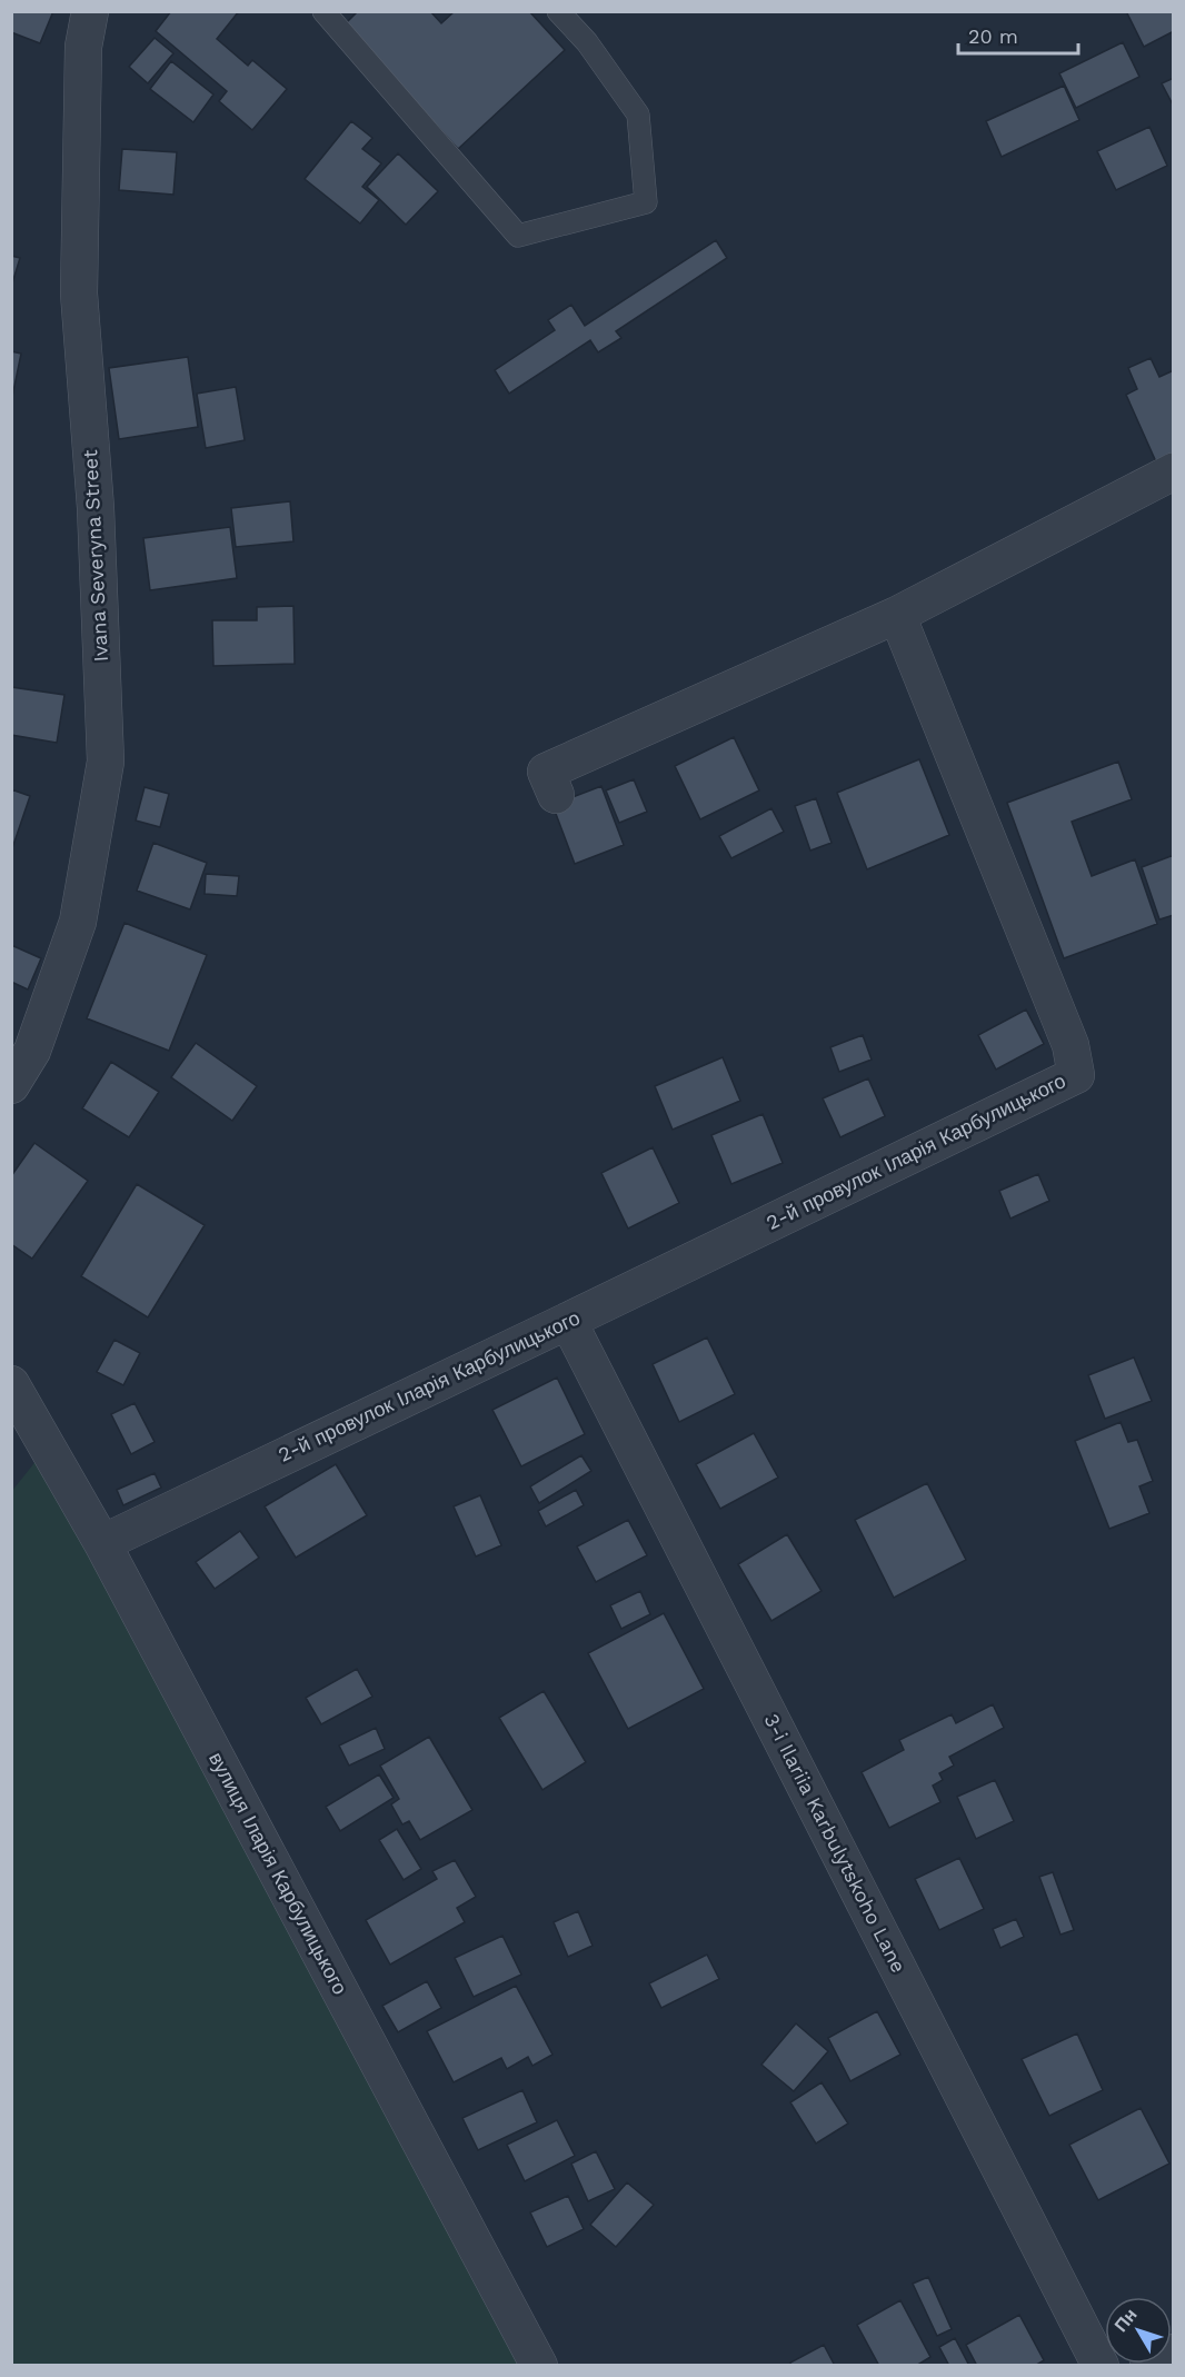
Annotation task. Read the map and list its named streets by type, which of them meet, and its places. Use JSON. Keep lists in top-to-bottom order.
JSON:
{
  "streets": {
    "street": [
      "Ivana Severyna Street",
      "2-й провулок Іларія Карбулицького",
      "3-i Ilariia Karbulytskoho Lane",
      "вулиця Іларія Карбулицького"
    ]
  },
  "crossings": [
    ["2-й провулок Іларія Карбулицького", "3-i Ilariia Karbulytskoho Lane"],
    ["2-й провулок Іларія Карбулицького", "вулиця Іларія Карбулицького"]
  ],
  "scale_bar": "20 m",
  "north": "top left"
}
